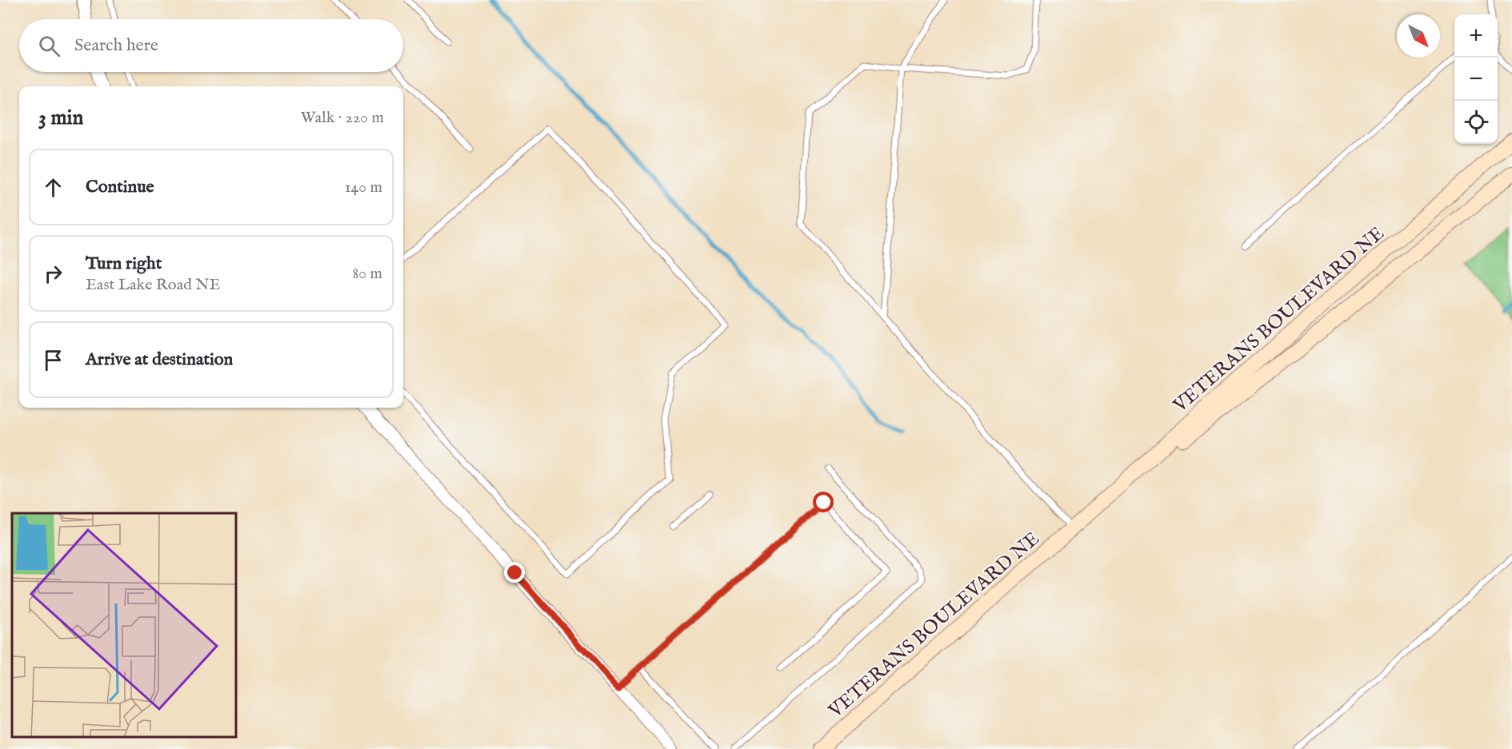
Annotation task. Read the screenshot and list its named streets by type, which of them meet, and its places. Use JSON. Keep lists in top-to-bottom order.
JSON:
{
  "streets": {
    "main road": ["VETERANS BOULEVARD NE"]
  },
  "north": "bottom right",
  "page": {
    "map_buttons": ["+", "−"],
    "search": "Search here",
    "heading": ["3 min", "Walk · 220 m"],
    "list": [
      ["Continue", "140 m"],
      ["Turn right", "East Lake Road NE", "80 m"],
      "Arrive at destination"
    ]
  }
}
